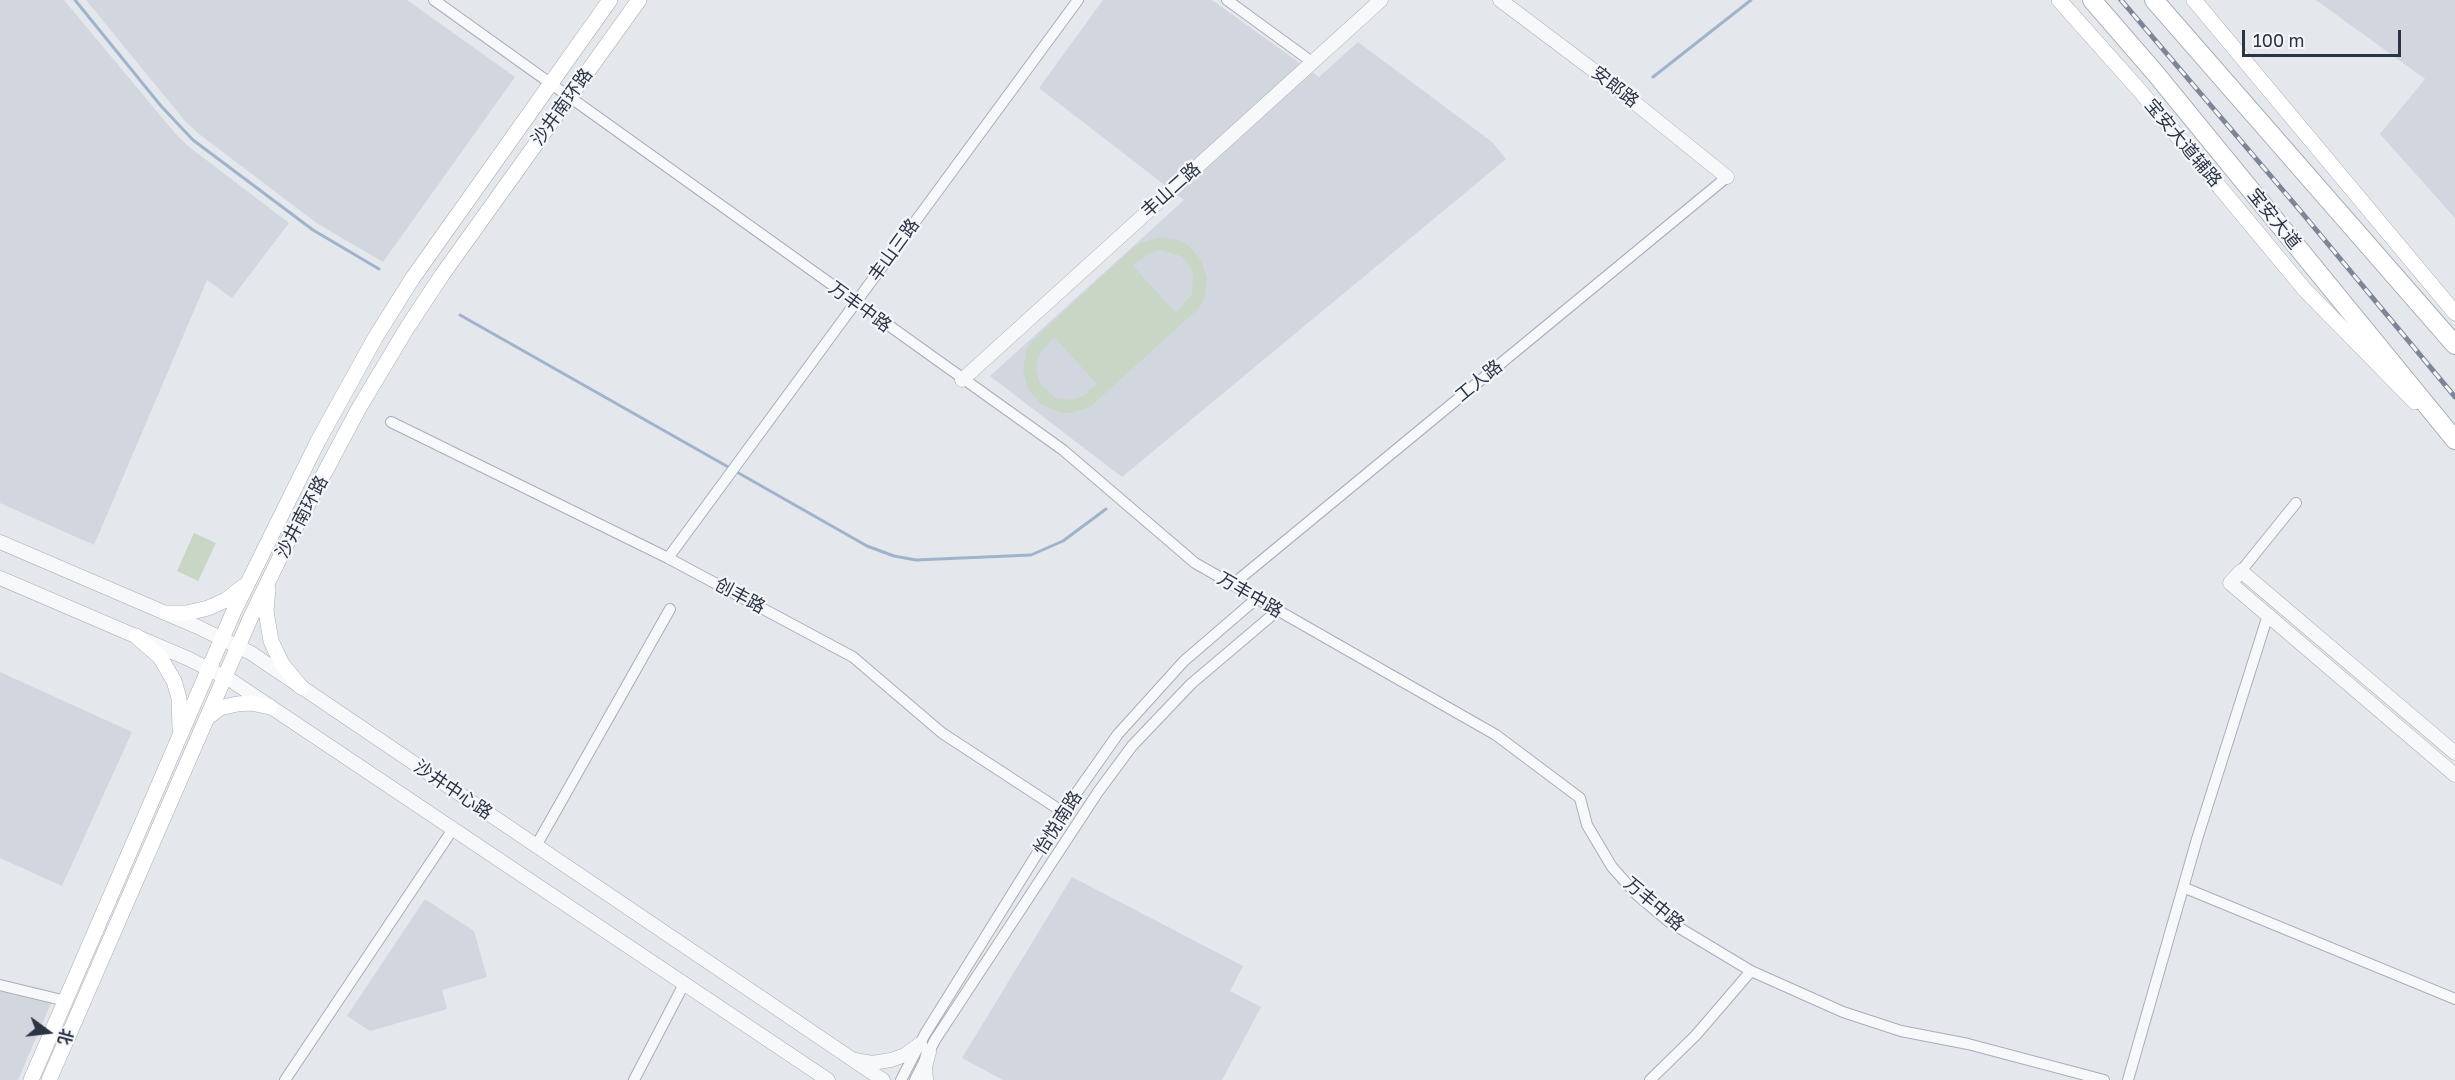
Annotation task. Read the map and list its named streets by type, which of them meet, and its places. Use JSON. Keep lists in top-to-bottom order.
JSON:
{
  "streets": {
    "main road": ["沙井南环路", "宝安大道辅路", "宝安大道"],
    "street": [
      "安郎路",
      "丰山二路",
      "丰山三路",
      "万丰中路",
      "工人路",
      "创丰路",
      "沙井中心路",
      "怡悦南路"
    ]
  },
  "crossings": [
    ["安郎路", "工人路"],
    ["沙井南环路", "万丰中路"],
    ["沙井南环路", "沙井中心路"],
    ["宝安大道辅路", "宝安大道"],
    ["丰山二路", "万丰中路"],
    ["丰山三路", "万丰中路"],
    ["丰山三路", "创丰路"],
    ["万丰中路", "工人路"],
    ["万丰中路", "怡悦南路"],
    ["创丰路", "怡悦南路"]
  ],
  "scale_bar": "100 m",
  "north": "right"
}
